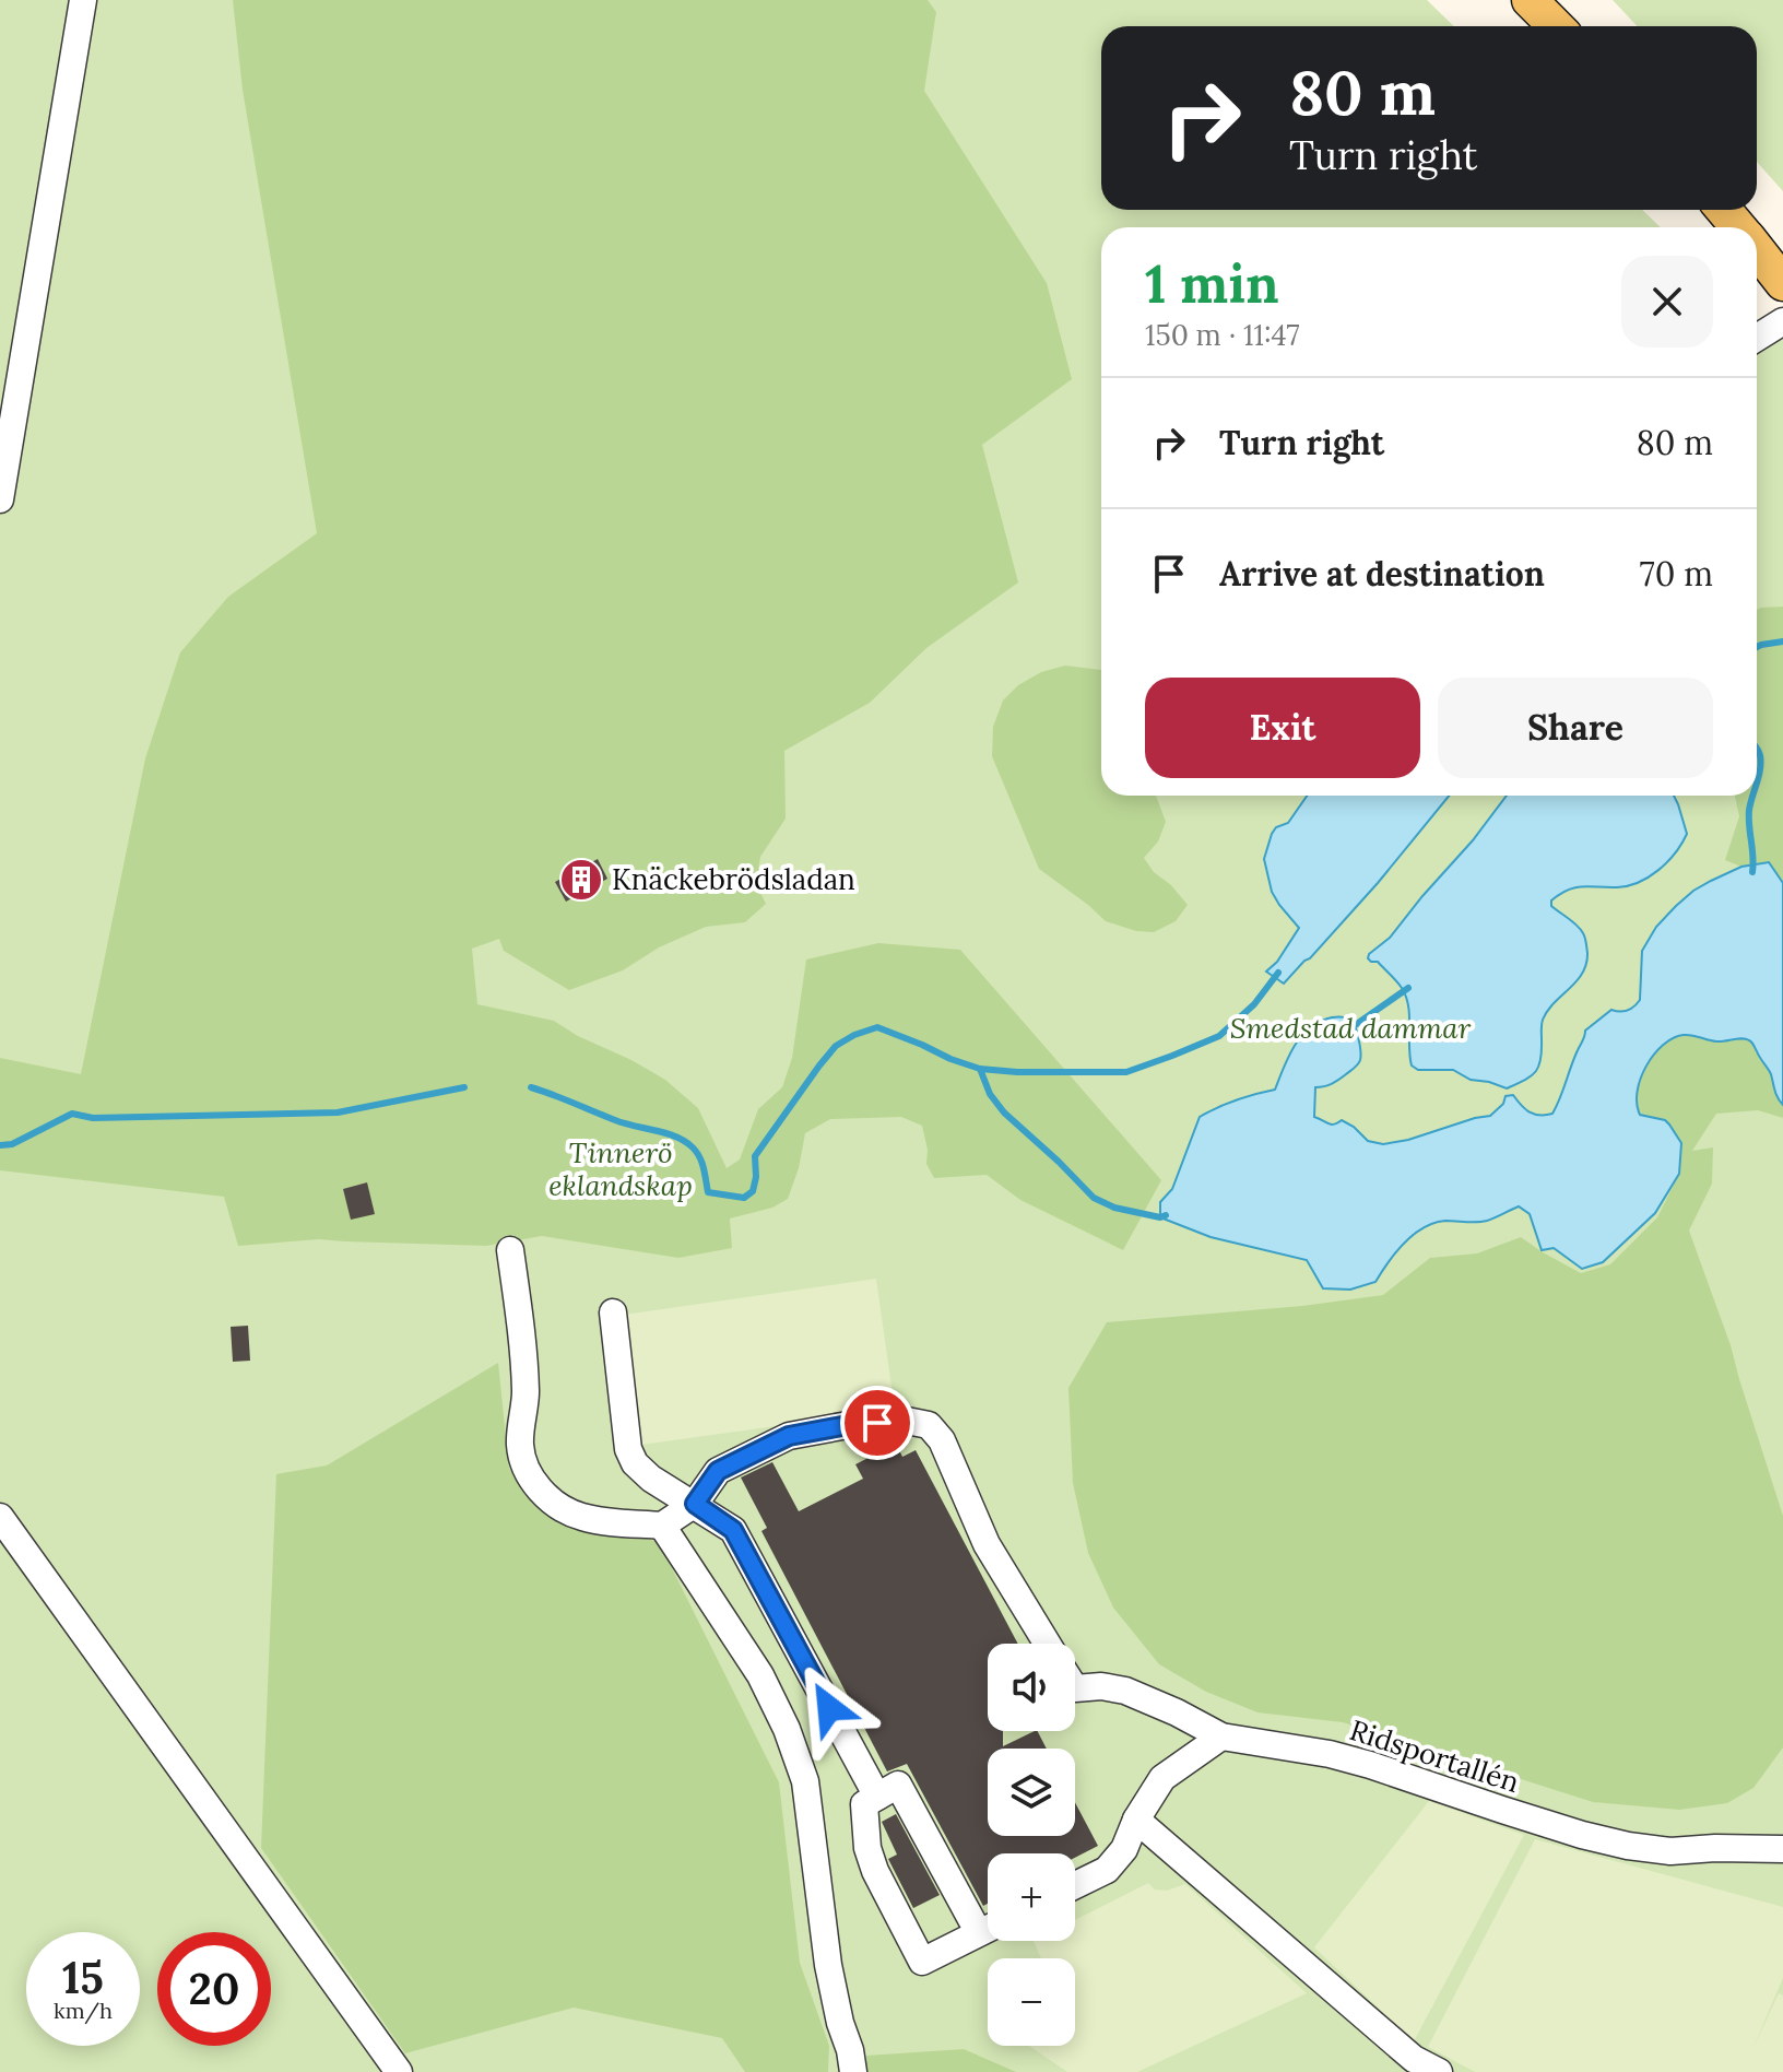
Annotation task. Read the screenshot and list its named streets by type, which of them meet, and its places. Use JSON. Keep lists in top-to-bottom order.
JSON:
{
  "streets": {
    "street": ["Ridsportallén"]
  },
  "parks": ["Smedstad dammar", "Tinnerö eklandskap"],
  "places": {
    "building": ["Knäckebrödsladan"]
  },
  "page": {
    "turn": ["80 m", "Turn right"],
    "heading": ["1 min", "150 m · 11:47"],
    "list": [
      {
        "name": "Turn right",
        "value": "80 m"
      },
      {
        "name": "Arrive at destination",
        "value": "70 m"
      }
    ],
    "buttons": ["Exit", "Share"],
    "map_buttons": ["+", "−"],
    "speed": "15 km/h",
    "limit": "20"
  }
}
